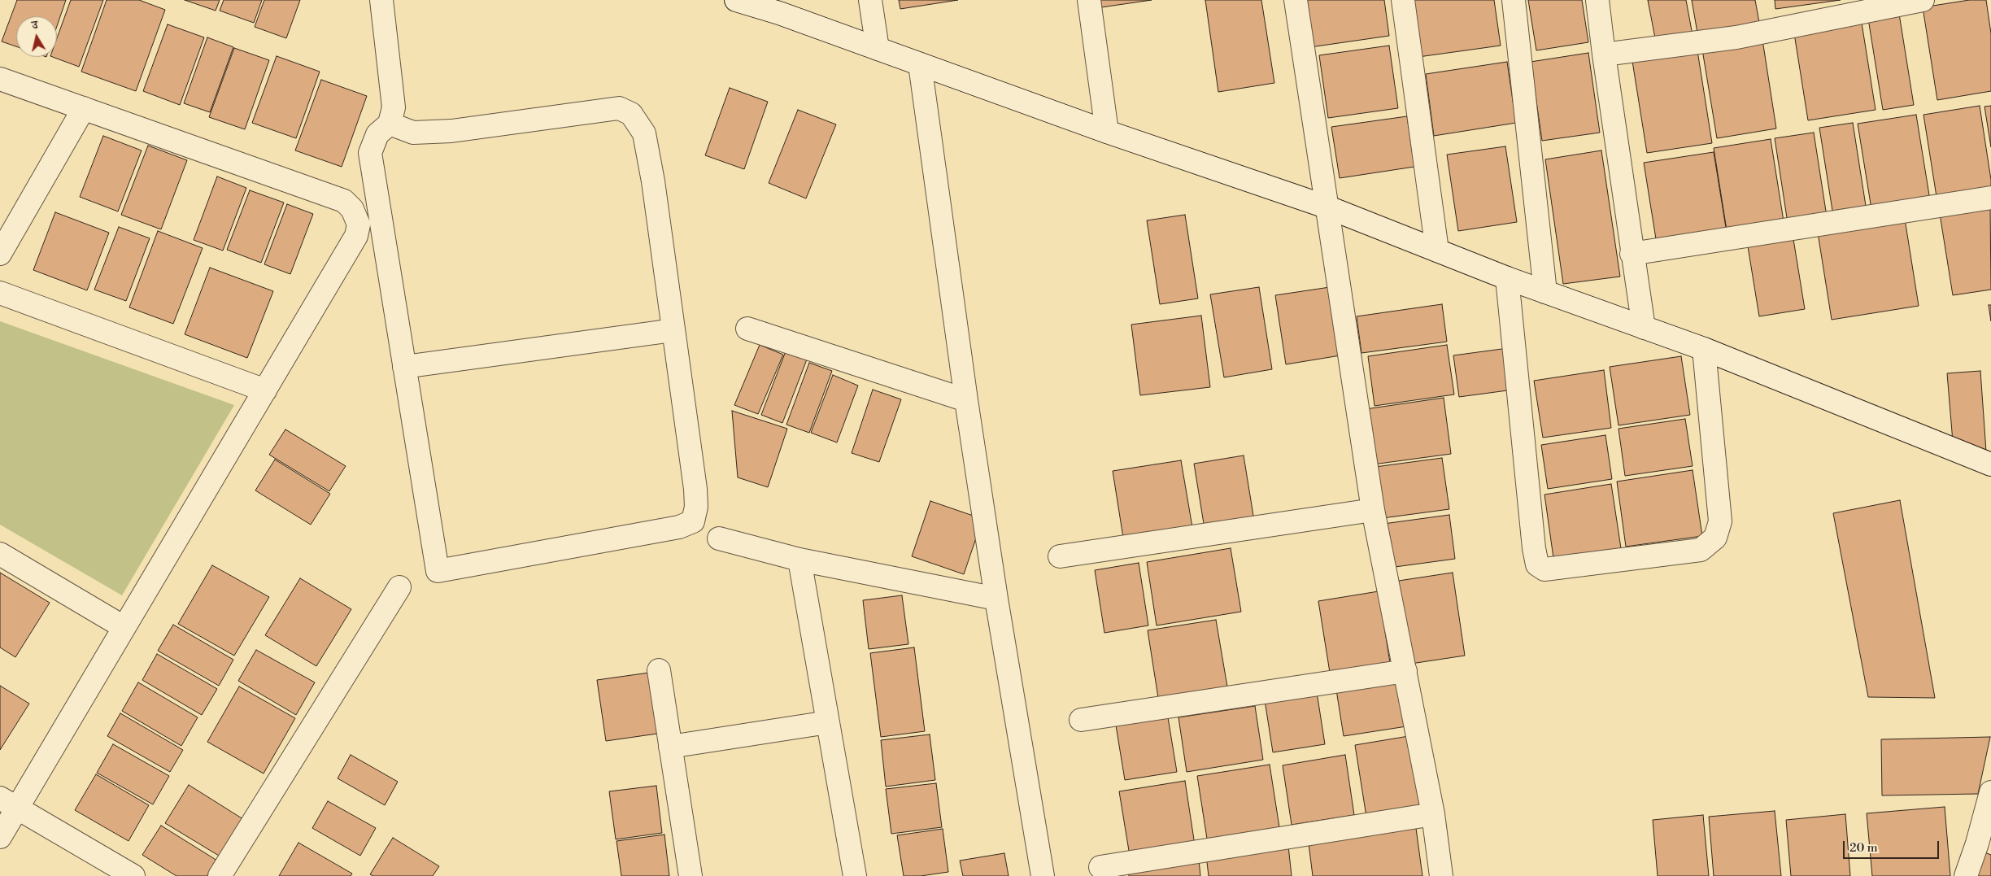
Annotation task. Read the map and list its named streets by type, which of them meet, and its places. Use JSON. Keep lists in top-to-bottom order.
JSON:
{
  "scale_bar": "20 m",
  "north": "top"
}
